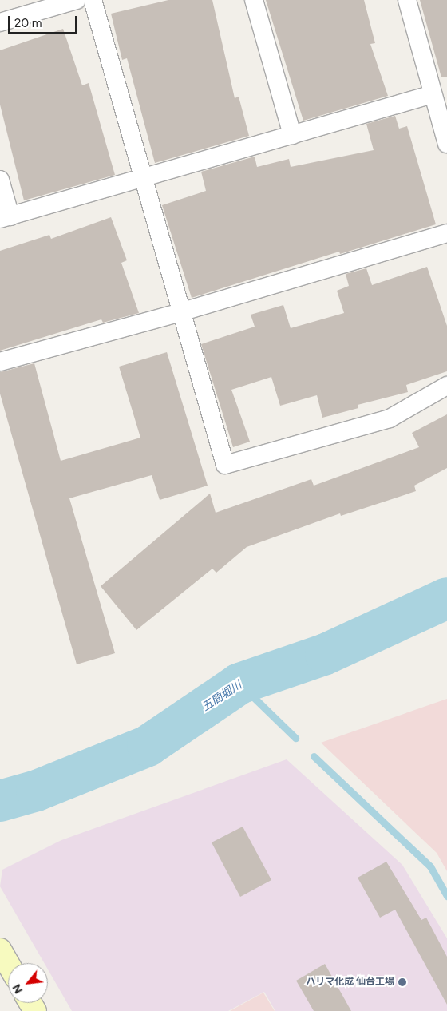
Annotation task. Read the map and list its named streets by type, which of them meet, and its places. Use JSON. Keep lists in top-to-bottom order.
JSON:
{
  "water": ["五間堀川"],
  "places": ["ハリマ化成 仙台工場"],
  "scale_bar": "20 m",
  "north": "bottom left"
}
